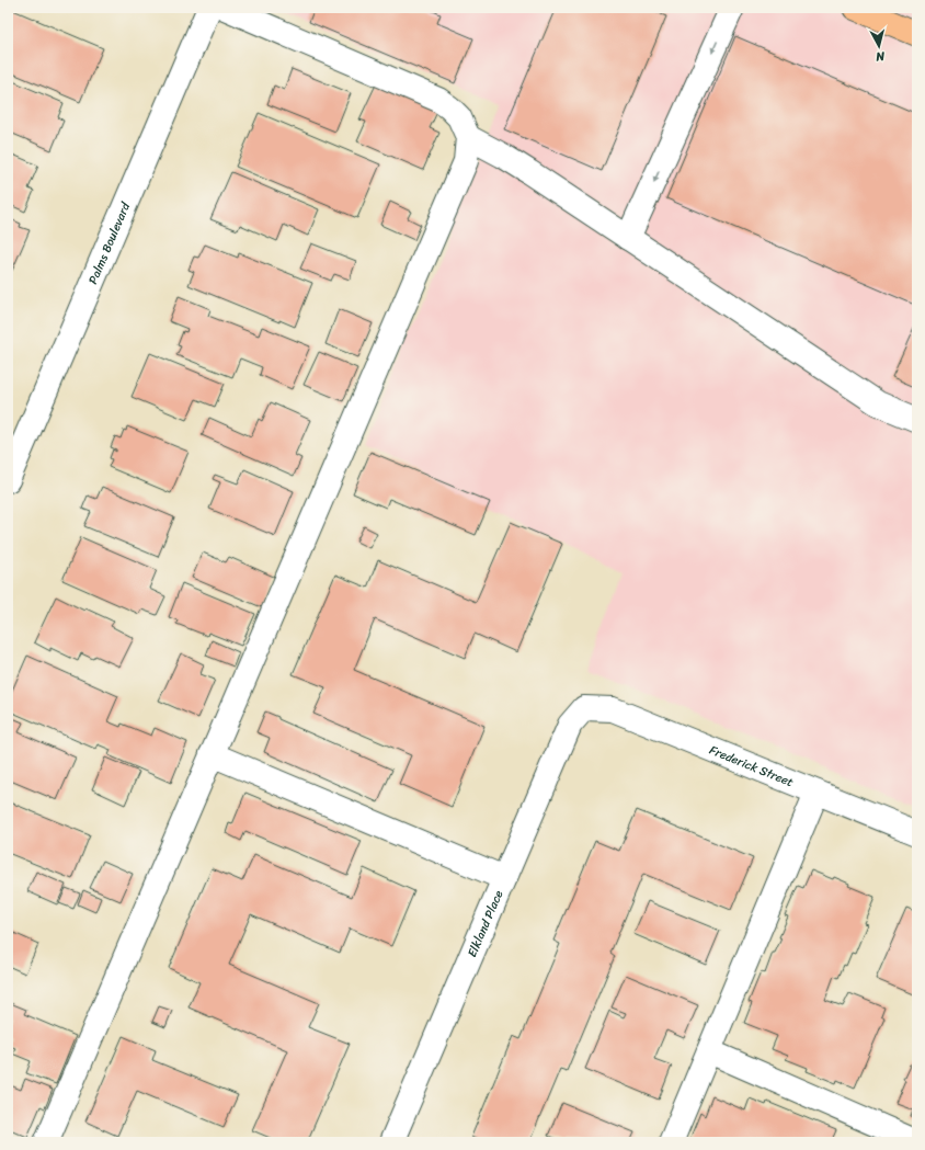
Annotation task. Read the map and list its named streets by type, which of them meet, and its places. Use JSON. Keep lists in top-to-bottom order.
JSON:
{
  "streets": {
    "street": ["Palms Boulevard", "Frederick Street", "Elkland Place"]
  },
  "crossings": [
    ["Frederick Street", "Elkland Place"]
  ],
  "north": "bottom"
}
